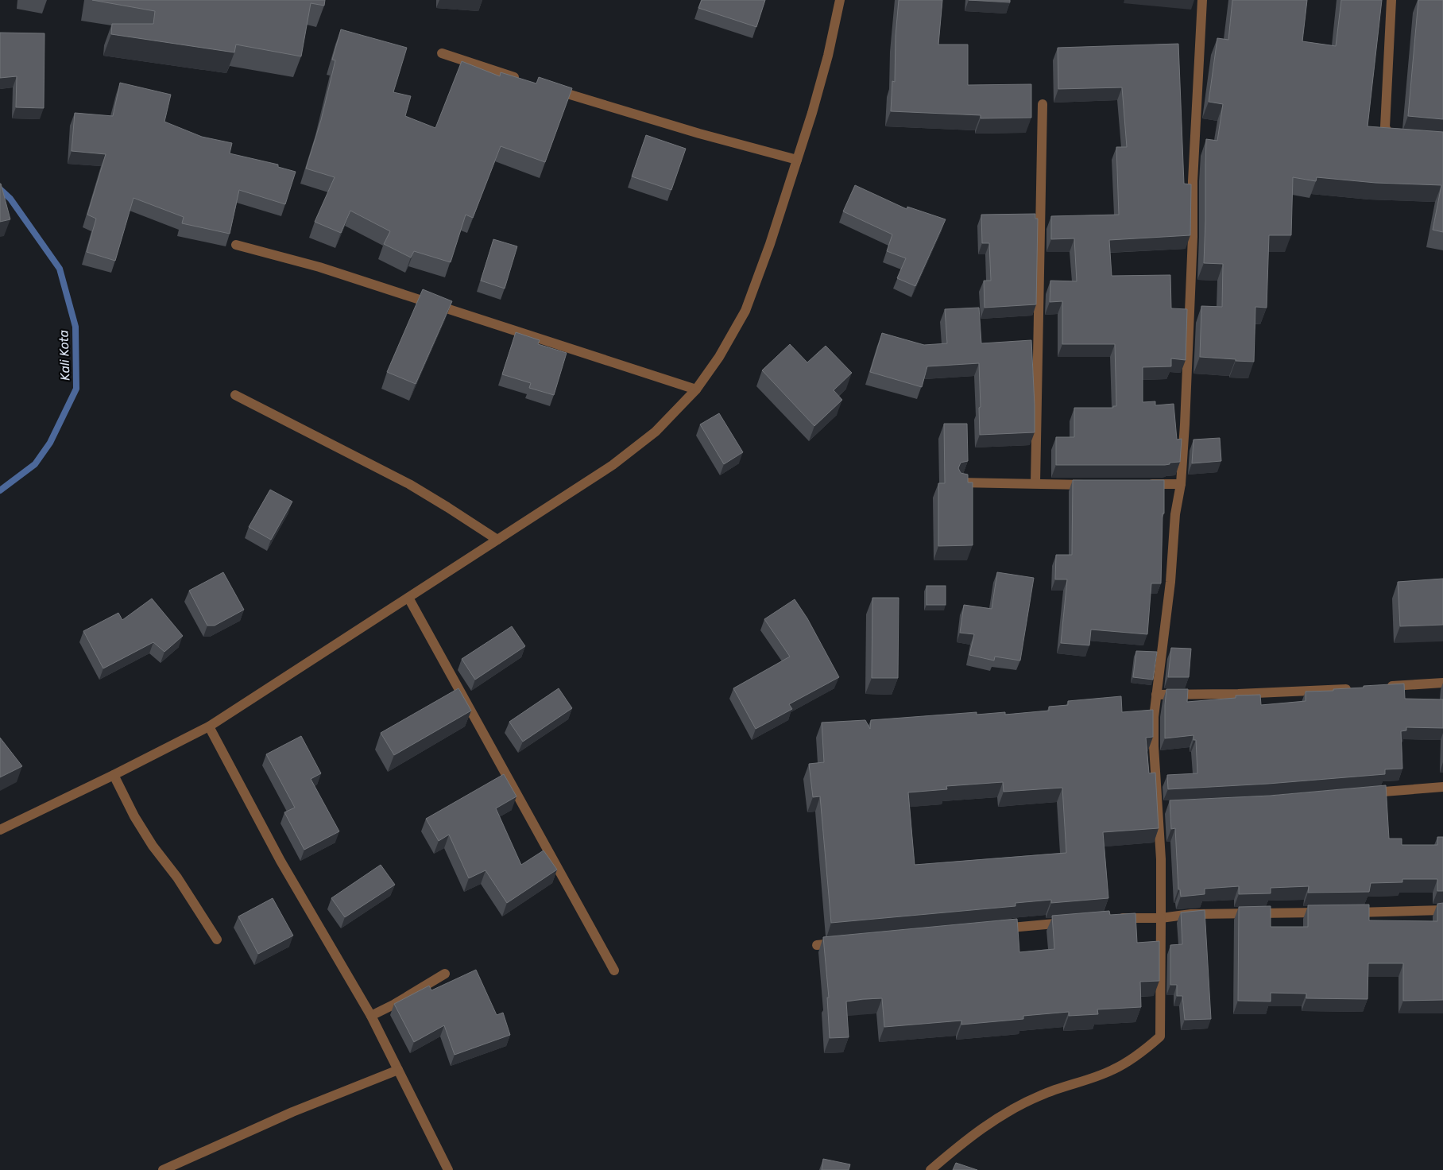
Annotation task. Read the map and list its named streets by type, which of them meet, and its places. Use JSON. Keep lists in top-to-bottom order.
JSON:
{
  "water": ["Kali Kota"]
}
